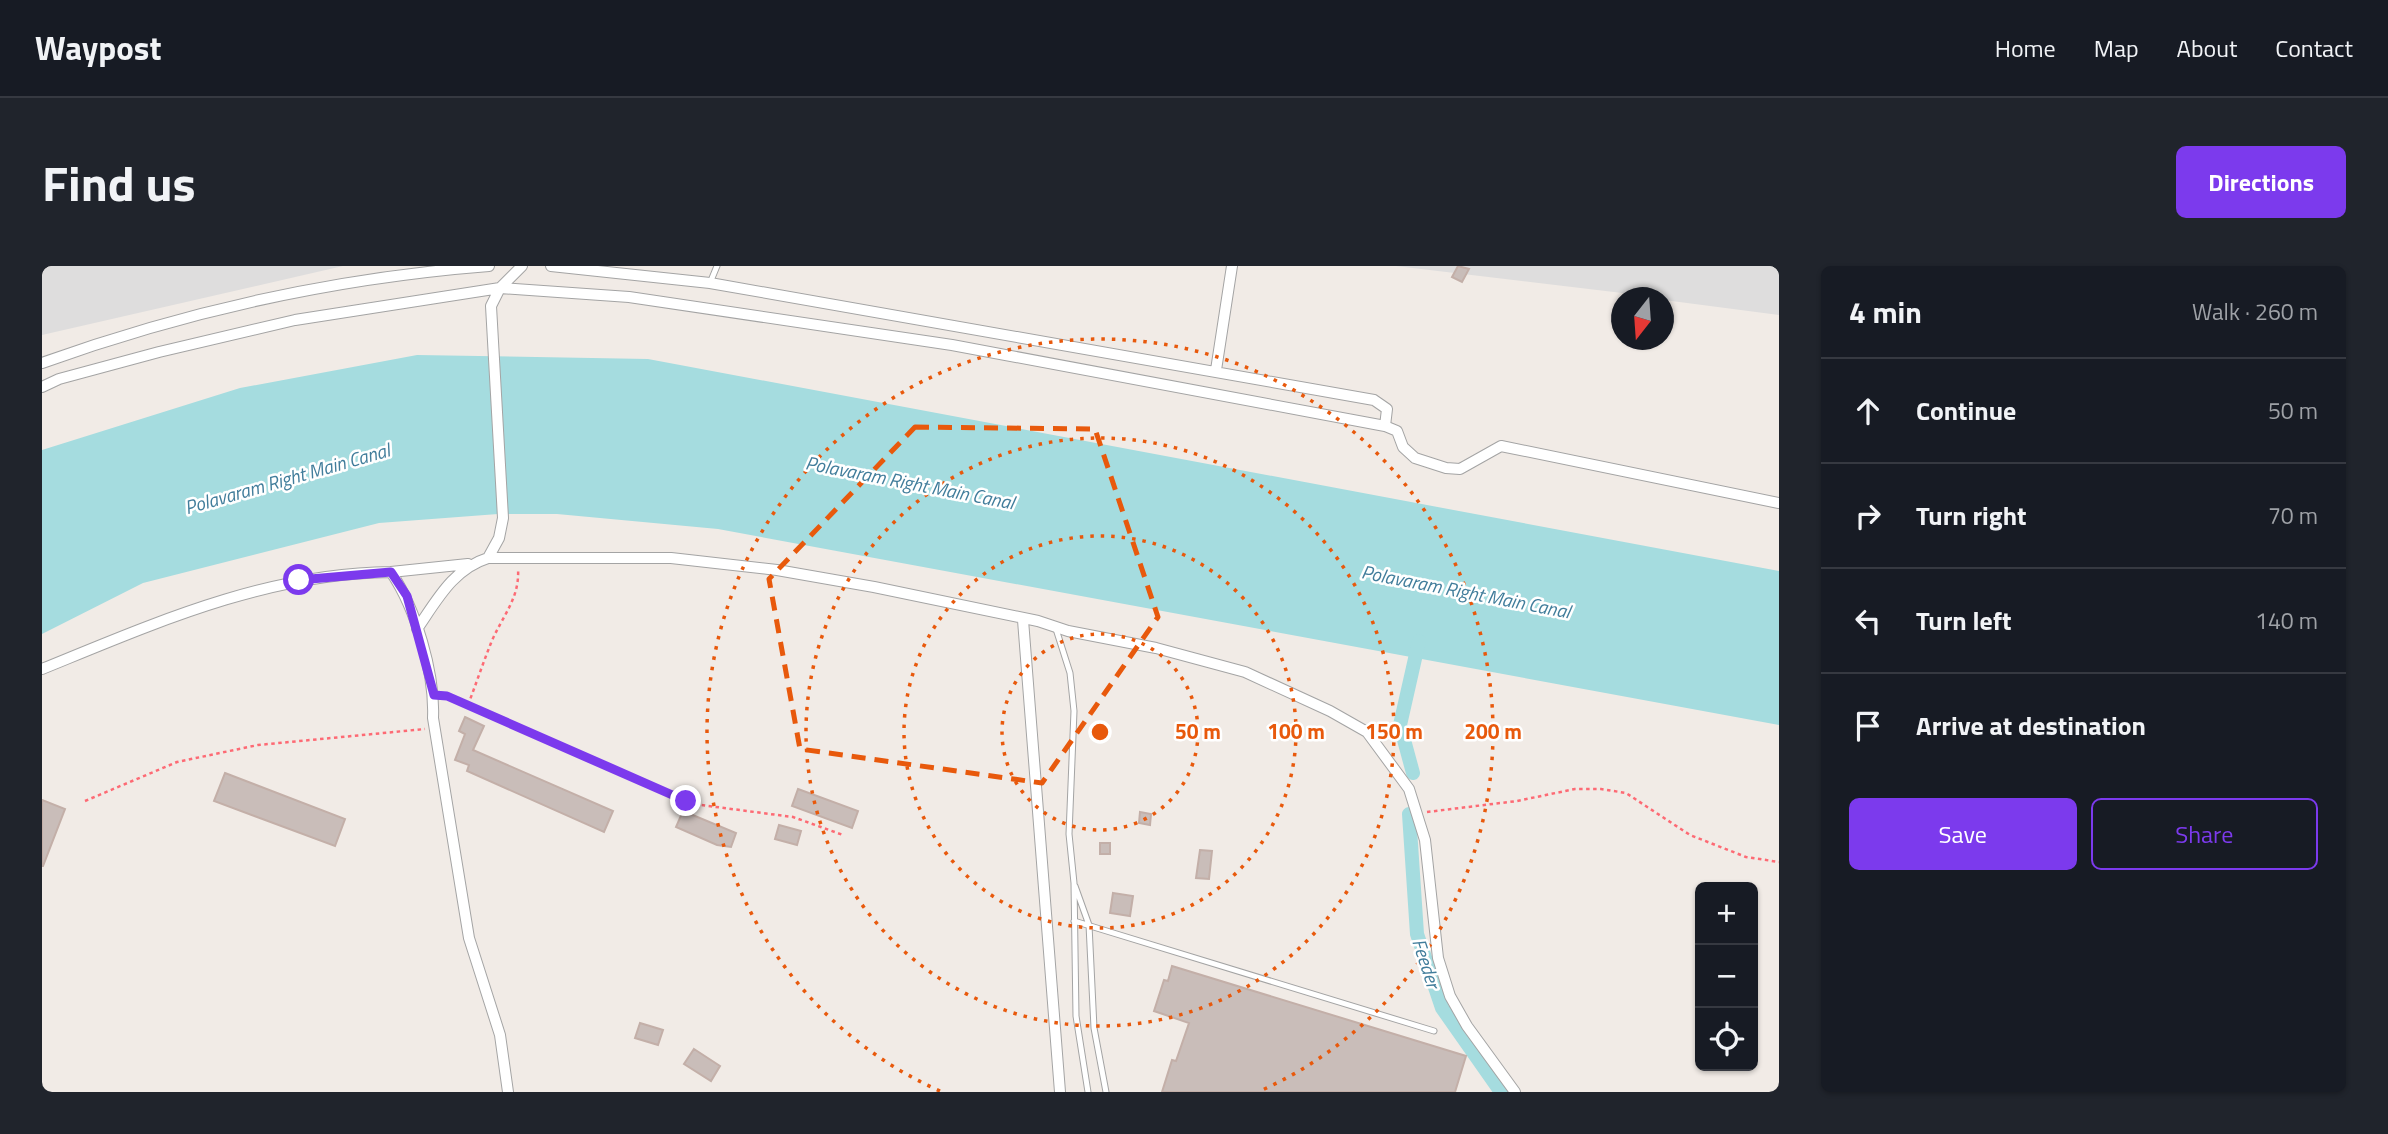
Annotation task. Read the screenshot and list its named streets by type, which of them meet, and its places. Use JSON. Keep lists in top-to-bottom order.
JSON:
{
  "water": ["Polavaram Right Main Canal", "Feeder"],
  "north": "bottom",
  "page": {
    "header": "Waypost",
    "nav": [
      "Home",
      "Map",
      "About",
      "Contact"
    ],
    "title": "Find us",
    "buttons": [
      "Directions",
      ["Save", "Share"]
    ],
    "heading": ["4 min", "Walk · 260 m"],
    "list": [
      ["Continue", "50 m"],
      ["Turn right", "70 m"],
      ["Turn left", "140 m"],
      "Arrive at destination"
    ],
    "map_buttons": ["+", "−"]
  },
  "rings": [
    "50 m",
    "100 m",
    "150 m",
    "200 m"
  ]
}
